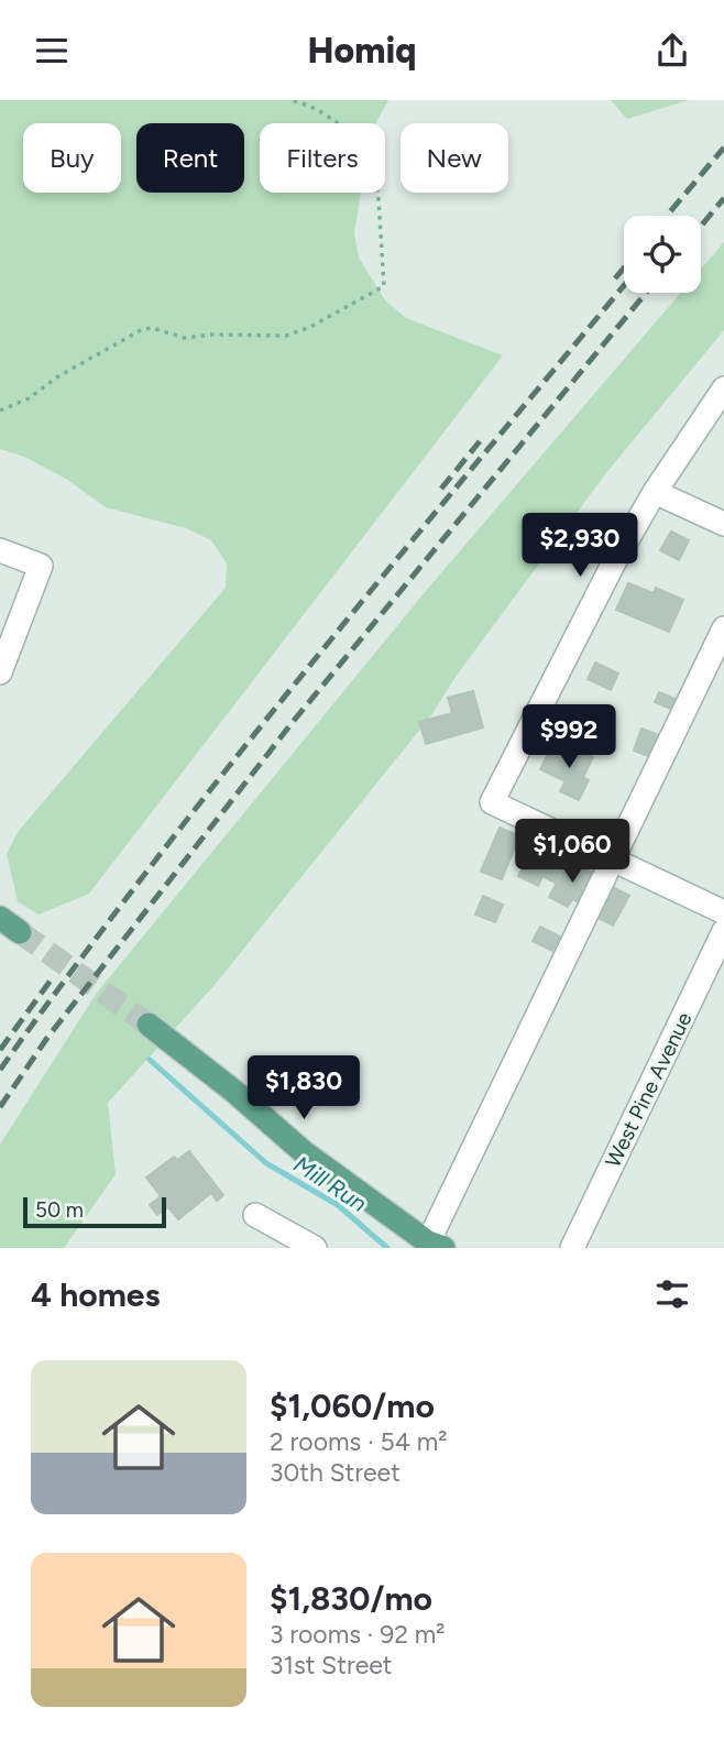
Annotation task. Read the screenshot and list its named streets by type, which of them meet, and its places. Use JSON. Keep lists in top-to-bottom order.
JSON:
{
  "streets": {
    "street": ["West Pine Avenue"]
  },
  "water": ["Mill Run"],
  "scale_bar": "50 m",
  "page": {
    "header": "Homiq",
    "chip": [
      "Buy",
      "Rent",
      "Filters",
      "New"
    ],
    "price": [
      "$2,930",
      "$992",
      "$1,060",
      "$1,830"
    ],
    "scale": "50 m",
    "heading": "4 homes",
    "list": [
      {
        "name": "$1,060/mo",
        "note": "2 rooms · 54 m² · 30th Street"
      },
      {
        "name": "$1,830/mo",
        "note": "3 rooms · 92 m² · 31st Street"
      }
    ]
  }
}
